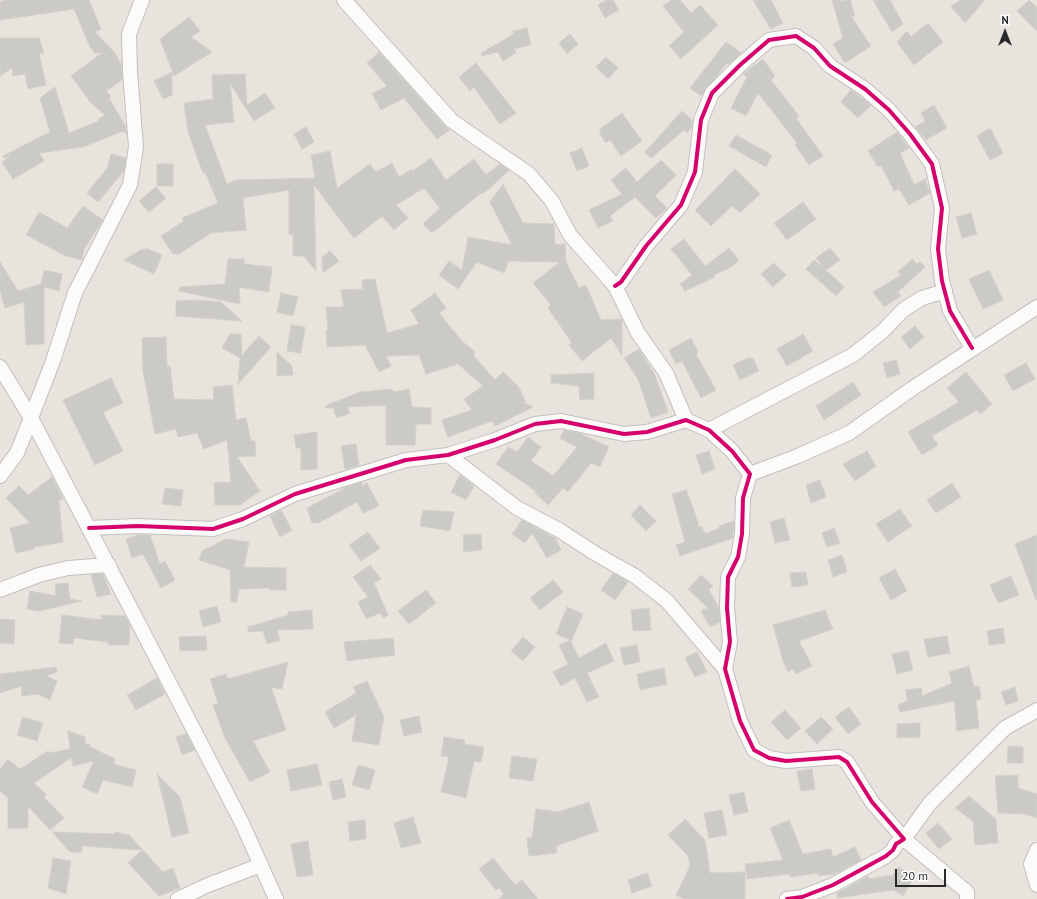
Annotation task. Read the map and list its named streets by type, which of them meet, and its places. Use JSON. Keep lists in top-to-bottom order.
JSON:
{
  "scale_bar": "20 m",
  "north": "top"
}
